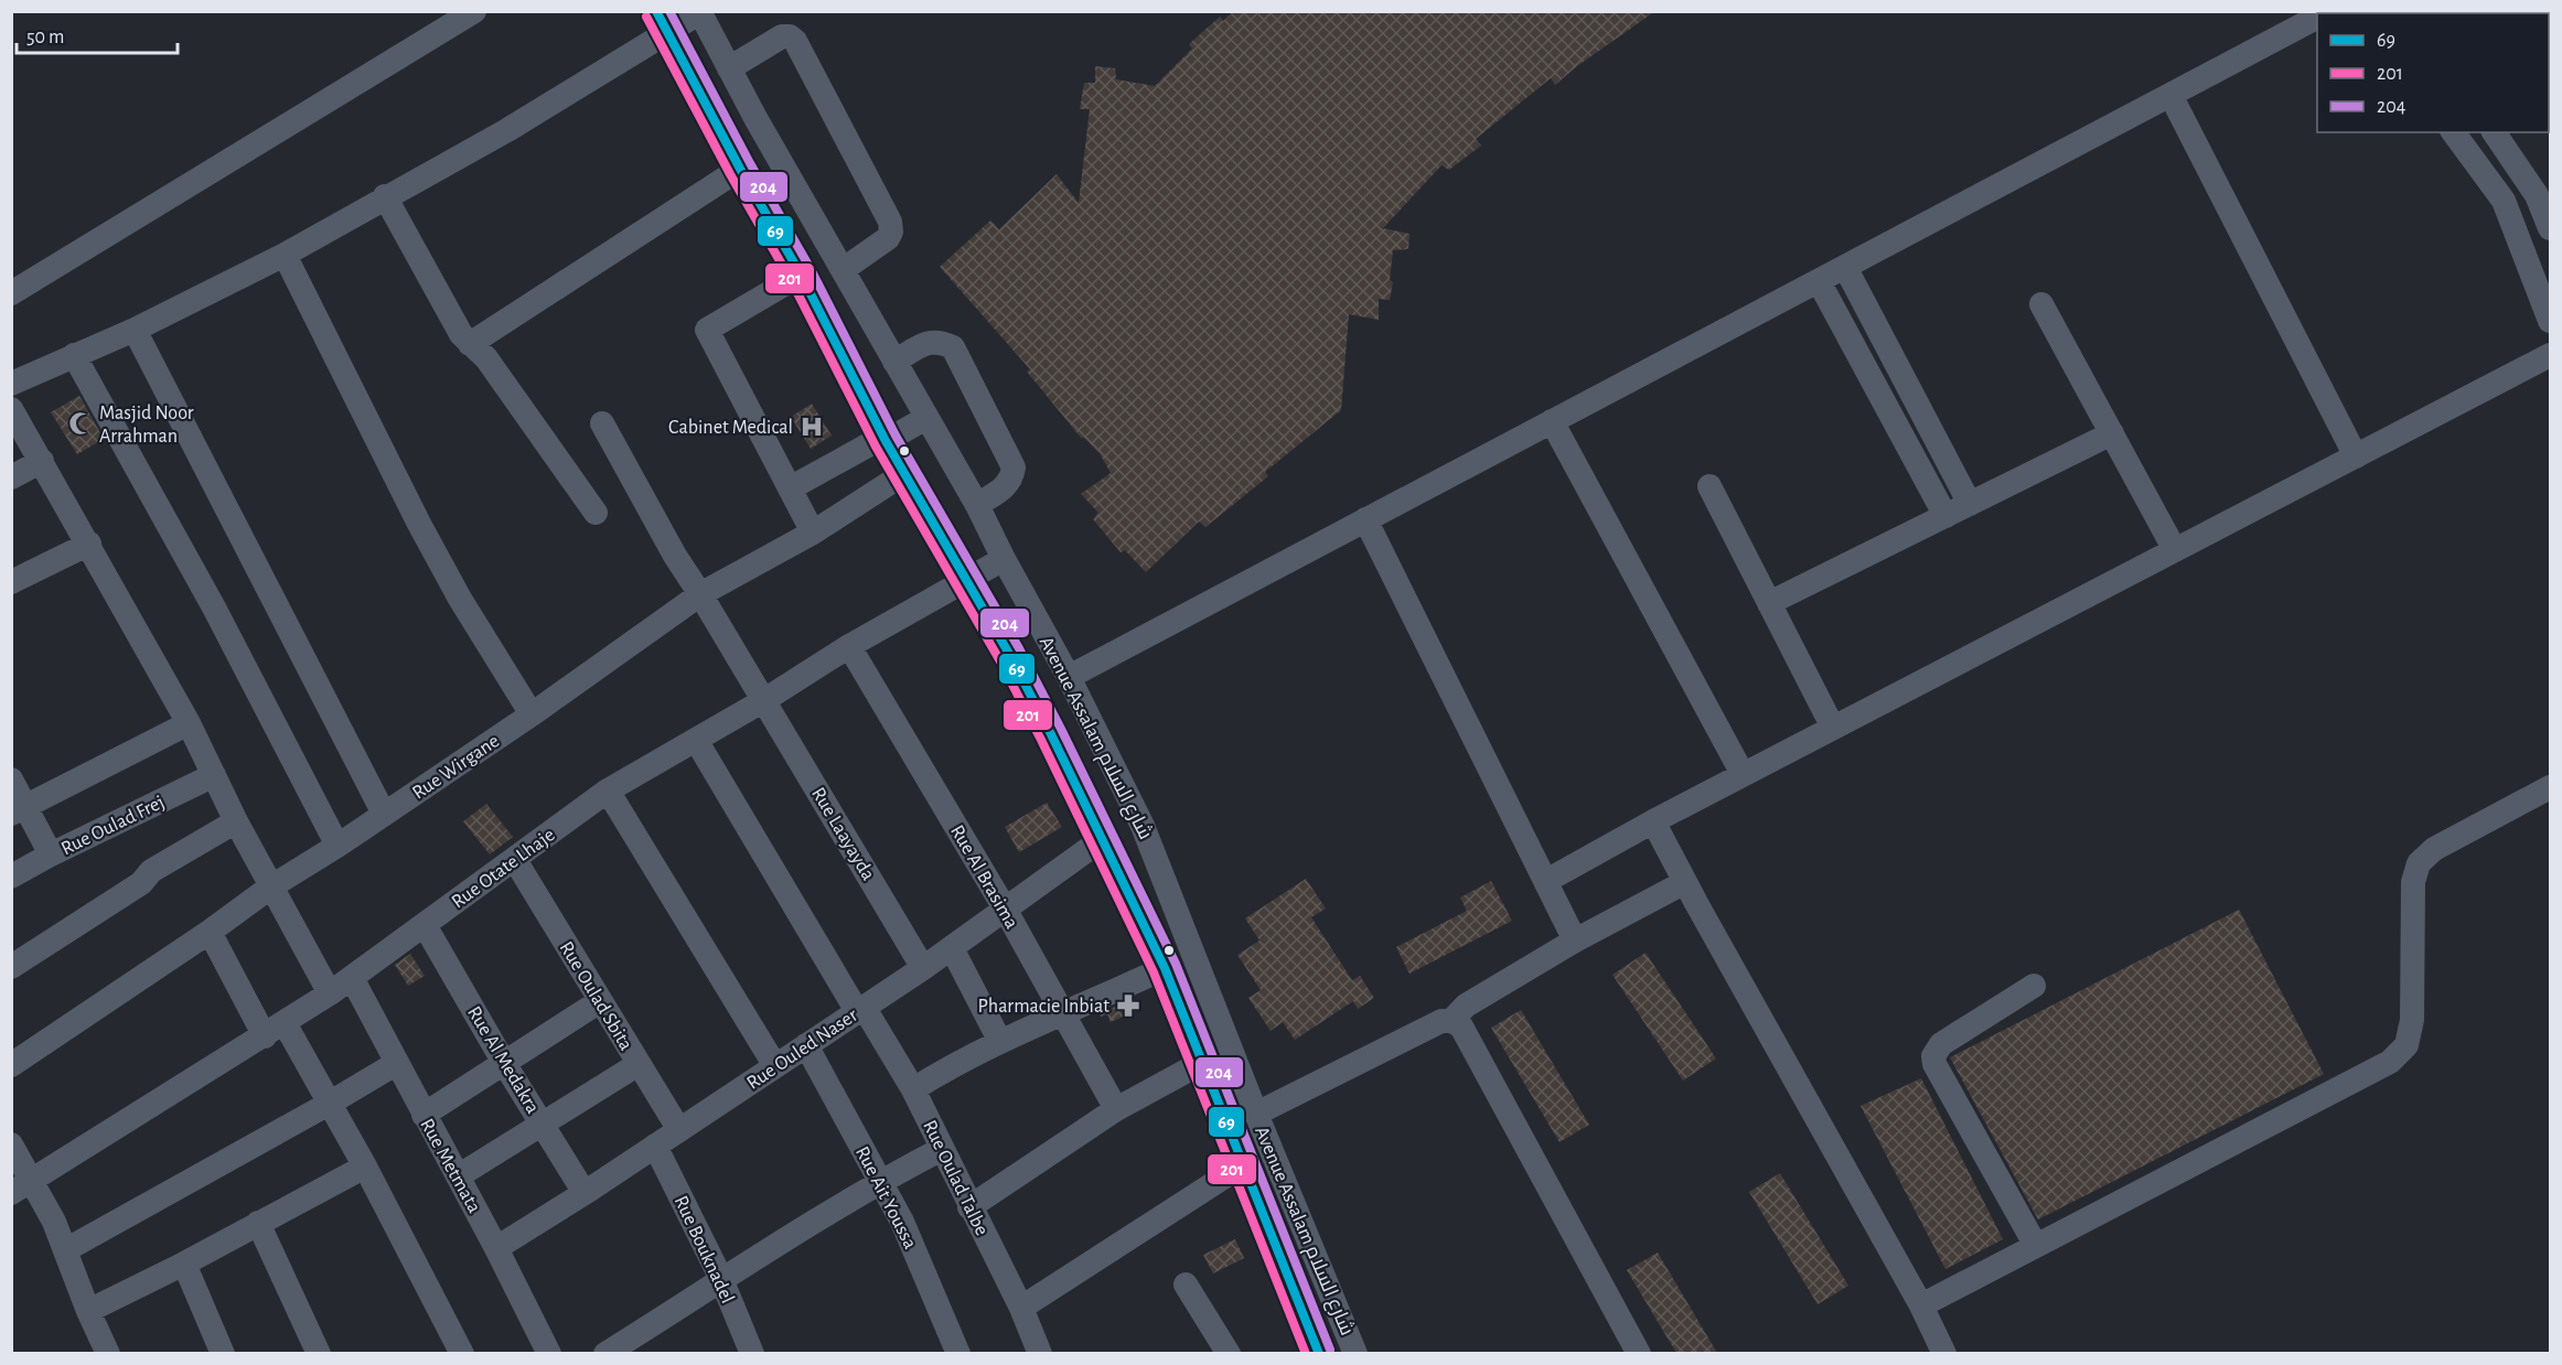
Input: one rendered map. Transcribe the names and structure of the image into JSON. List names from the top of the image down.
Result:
{
  "streets": {
    "street": [
      "Avenue Assalam شارع السلام",
      "Rue Wirgane",
      "Rue Oulad Frej",
      "Rue Laayayda",
      "Rue Otate Lhaje",
      "Rue Al Brasima",
      "Rue Oulad Sbita",
      "Rue Ouled Naser",
      "Rue Al Medakra",
      "Rue Metmata",
      "Rue Oulad Talbe",
      "Rue Ait Youssa",
      "Rue Bouknadel"
    ]
  },
  "crossings": [
    ["Avenue Assalam شارع السلام", "Rue Wirgane"],
    ["Avenue Assalam شارع السلام", "Rue Otate Lhaje"],
    ["Avenue Assalam شارع السلام", "Rue Ouled Naser"],
    ["Rue Wirgane", "Rue Laayayda"],
    ["Rue Laayayda", "Rue Otate Lhaje"],
    ["Rue Laayayda", "Rue Ouled Naser"],
    ["Rue Otate Lhaje", "Rue Al Brasima"],
    ["Rue Otate Lhaje", "Rue Oulad Sbita"],
    ["Rue Otate Lhaje", "Rue Al Medakra"],
    ["Rue Otate Lhaje", "Rue Metmata"],
    ["Rue Otate Lhaje", "Rue Oulad Talbe"],
    ["Rue Al Brasima", "Rue Ouled Naser"],
    ["Rue Oulad Sbita", "Rue Ouled Naser"],
    ["Rue Ouled Naser", "Rue Al Medakra"],
    ["Rue Ouled Naser", "Rue Metmata"],
    ["Rue Ouled Naser", "Rue Oulad Talbe"],
    ["Rue Ouled Naser", "Rue Ait Youssa"],
    ["Rue Ouled Naser", "Rue Bouknadel"]
  ],
  "places": {
    "mosque": ["Masjid Noor Arrahman"],
    "hospital": ["Cabinet Medical"],
    "pharmacy": ["Pharmacie Inbiat"]
  },
  "lines": ["transit line 69", "transit line 204", "transit line 201"],
  "legend": ["69", "201", "204"],
  "scale_bar": "50 m"
}
